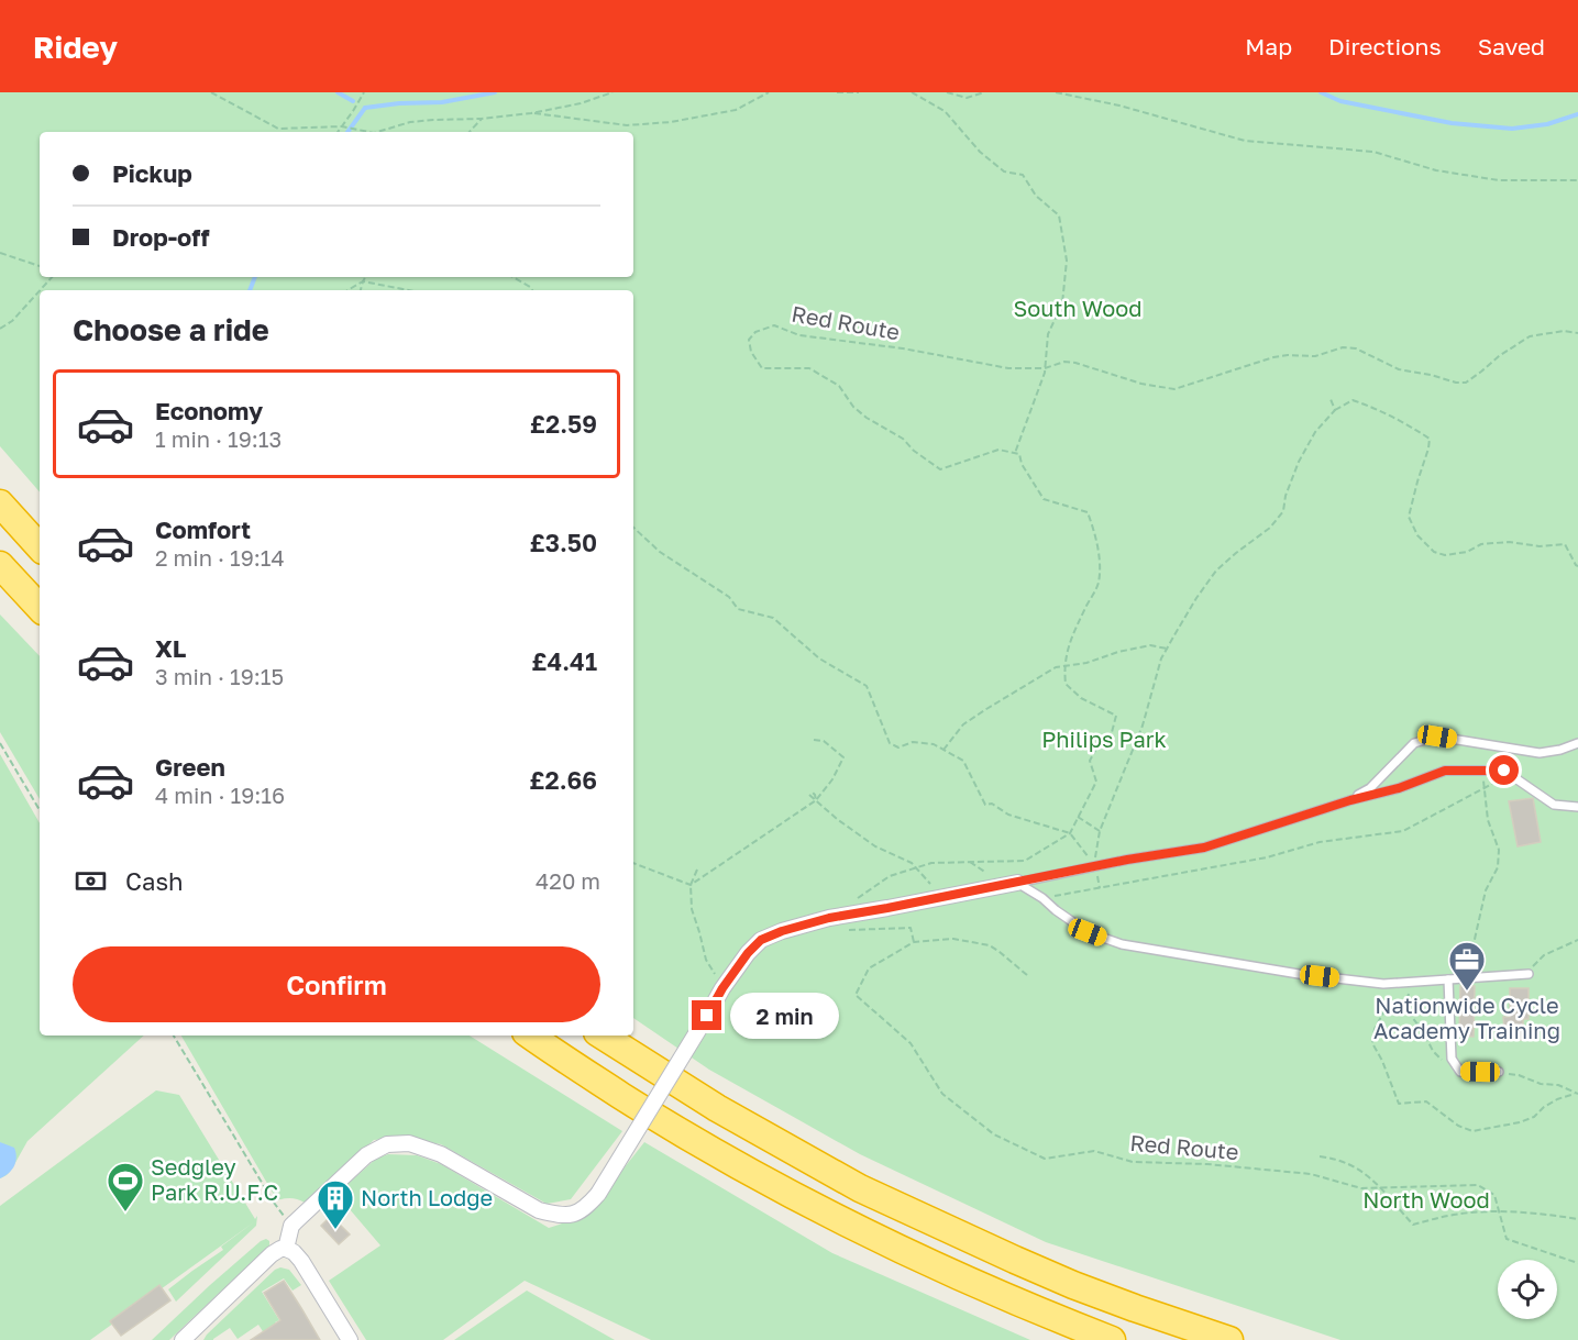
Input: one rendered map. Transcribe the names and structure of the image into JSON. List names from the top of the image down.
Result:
{
  "streets": {
    "path": ["Red Route"]
  },
  "parks": ["South Wood", "Philips Park", "North Wood"],
  "places": {
    "office": ["Nationwide Cycle Academy Training"],
    "sports": ["Sedgley Park R.U.F.C"],
    "building": ["North Lodge"]
  },
  "page": {
    "header": "Ridey",
    "nav": ["Map", "Directions", "Saved"],
    "banner": ["Pickup", "Drop-off"],
    "heading": "Choose a ride",
    "list": [
      {
        "name": "Economy",
        "note": "1 min · 19:13",
        "value": "£2.59"
      },
      {
        "name": "Comfort",
        "note": "2 min · 19:14",
        "value": "£3.50"
      },
      {
        "name": "XL",
        "note": "3 min · 19:15",
        "value": "£4.41"
      },
      {
        "name": "Green",
        "note": "4 min · 19:16",
        "value": "£2.66"
      }
    ],
    "pay": ["Cash", "420 m"],
    "buttons": "Confirm",
    "bubble": "2 min"
  }
}
